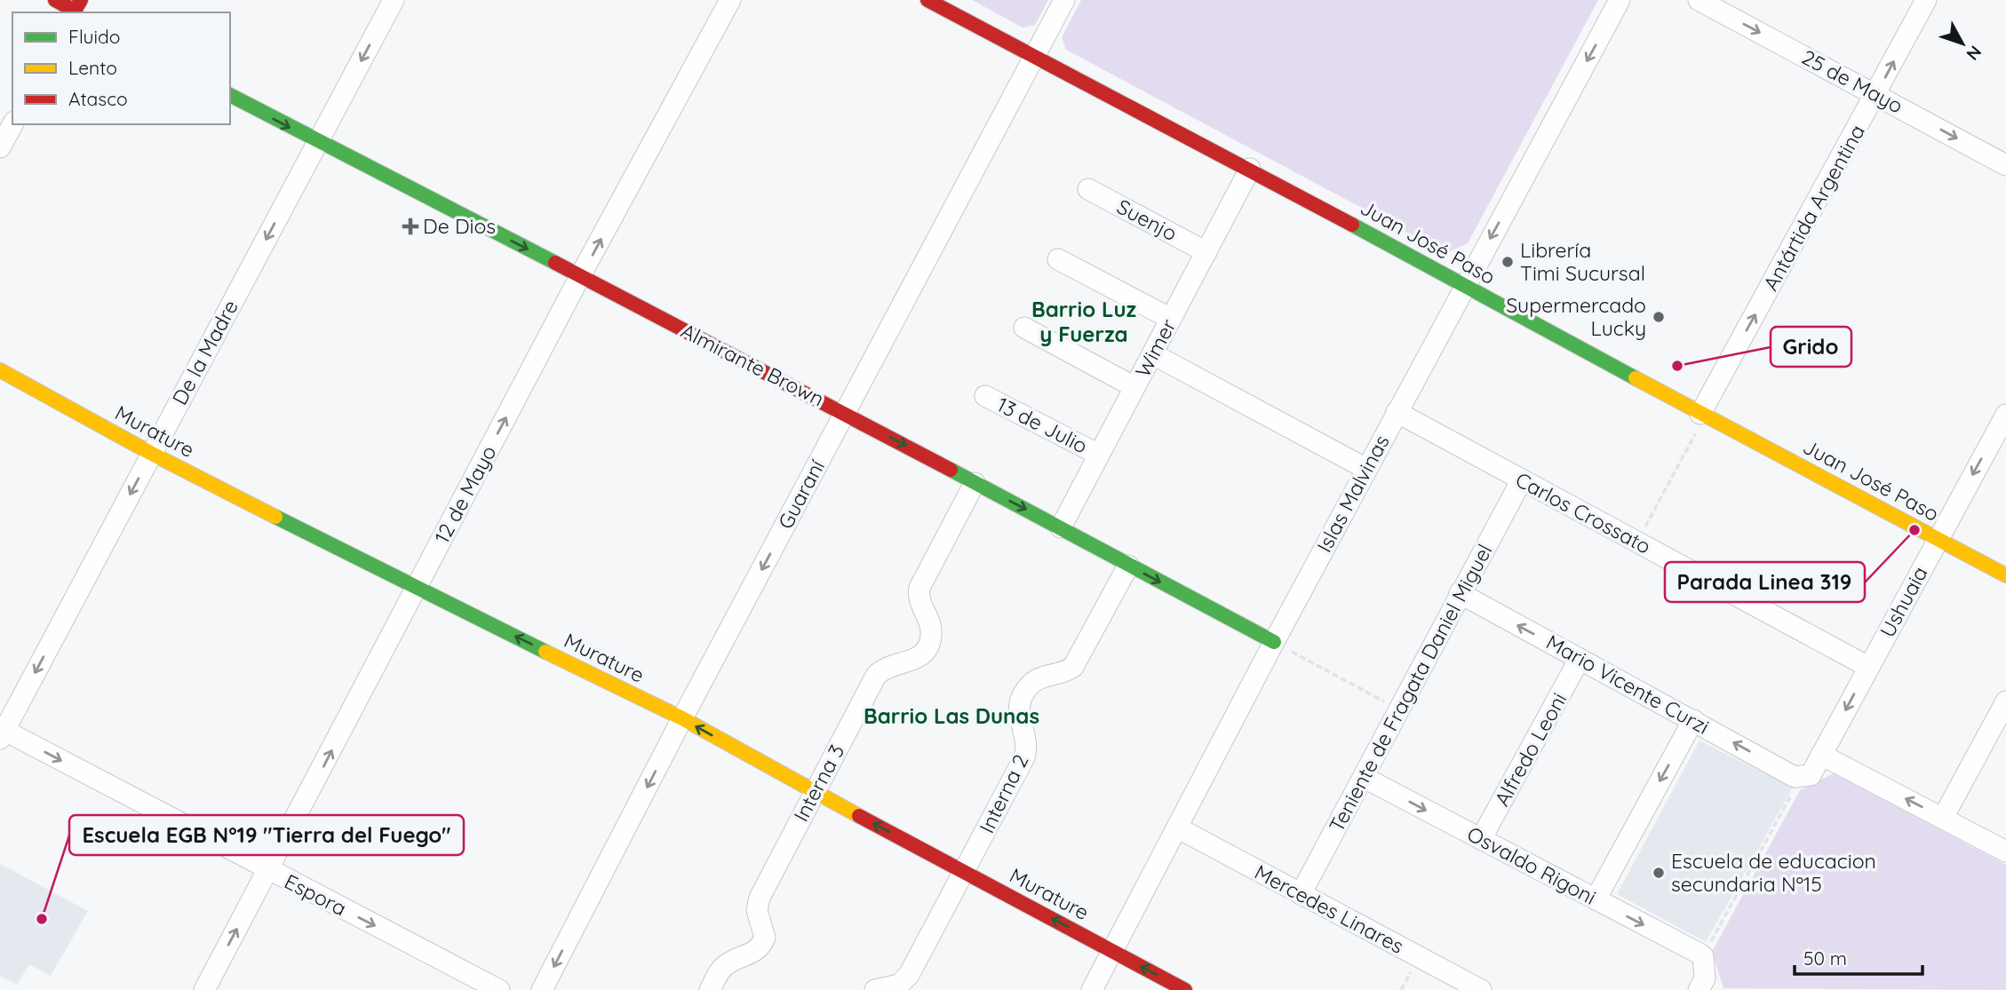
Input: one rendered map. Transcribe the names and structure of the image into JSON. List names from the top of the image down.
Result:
{
  "streets": {
    "street": [
      "25 de Mayo",
      "Antártida Argentina",
      "Suenjo",
      "Juan José Paso",
      "Wimer",
      "De la Madre",
      "Almirante Brown",
      "13 de Julio",
      "Murature",
      "Islas Malvinas",
      "12 de Mayo",
      "Guaraní",
      "Carlos Crossato",
      "Ushuaia",
      "Mario Vicente Curzi",
      "Teniente de Fragata Daniel Miguel",
      "Alfredo Leoni",
      "Interna 3",
      "Interna 2",
      "Osvaldo Rigoni",
      "Espora",
      "Mercedes Linares"
    ]
  },
  "crossings": [
    ["25 de Mayo", "Antártida Argentina"],
    ["Antártida Argentina", "Juan José Paso"],
    ["Suenjo", "Wimer"],
    ["Juan José Paso", "Wimer"],
    ["Juan José Paso", "Islas Malvinas"],
    ["Juan José Paso", "Guaraní"],
    ["Juan José Paso", "Ushuaia"],
    ["Wimer", "Almirante Brown"],
    ["Wimer", "13 de Julio"],
    ["De la Madre", "Almirante Brown"],
    ["De la Madre", "Murature"],
    ["De la Madre", "Espora"],
    ["Almirante Brown", "Islas Malvinas"],
    ["Almirante Brown", "12 de Mayo"],
    ["Almirante Brown", "Guaraní"],
    ["Almirante Brown", "Interna 3"],
    ["Almirante Brown", "Interna 2"],
    ["Murature", "Islas Malvinas"],
    ["Murature", "12 de Mayo"],
    ["Murature", "Guaraní"],
    ["Murature", "Interna 3"],
    ["Murature", "Interna 2"],
    ["Islas Malvinas", "Carlos Crossato"],
    ["Islas Malvinas", "Mercedes Linares"],
    ["12 de Mayo", "Espora"],
    ["Carlos Crossato", "Ushuaia"],
    ["Carlos Crossato", "Teniente de Fragata Daniel Miguel"],
    ["Ushuaia", "Mario Vicente Curzi"],
    ["Mario Vicente Curzi", "Teniente de Fragata Daniel Miguel"],
    ["Mario Vicente Curzi", "Alfredo Leoni"],
    ["Teniente de Fragata Daniel Miguel", "Osvaldo Rigoni"],
    ["Teniente de Fragata Daniel Miguel", "Mercedes Linares"],
    ["Alfredo Leoni", "Osvaldo Rigoni"]
  ],
  "one_way": [
    "25 de Mayo",
    "Antártida Argentina",
    "De la Madre",
    "Almirante Brown",
    "Murature",
    "12 de Mayo",
    "Guaraní",
    "Mario Vicente Curzi",
    "Osvaldo Rigoni",
    "Espora"
  ],
  "districts": ["Barrio Luz y Fuerza", "Barrio Las Dunas"],
  "places": {
    "health": ["De Dios"],
    "other": [
      "Librería Timi Sucursal",
      "Supermercado Lucky",
      "Grido",
      "Parada Linea 319",
      "Escuela de educacion secundaria Nº15",
      "Escuela EGB N°19 \"Tierra del Fuego\""
    ]
  },
  "legend": ["Fluido", "Lento", "Atasco"],
  "scale_bar": "50 m",
  "north": "bottom right"
}
